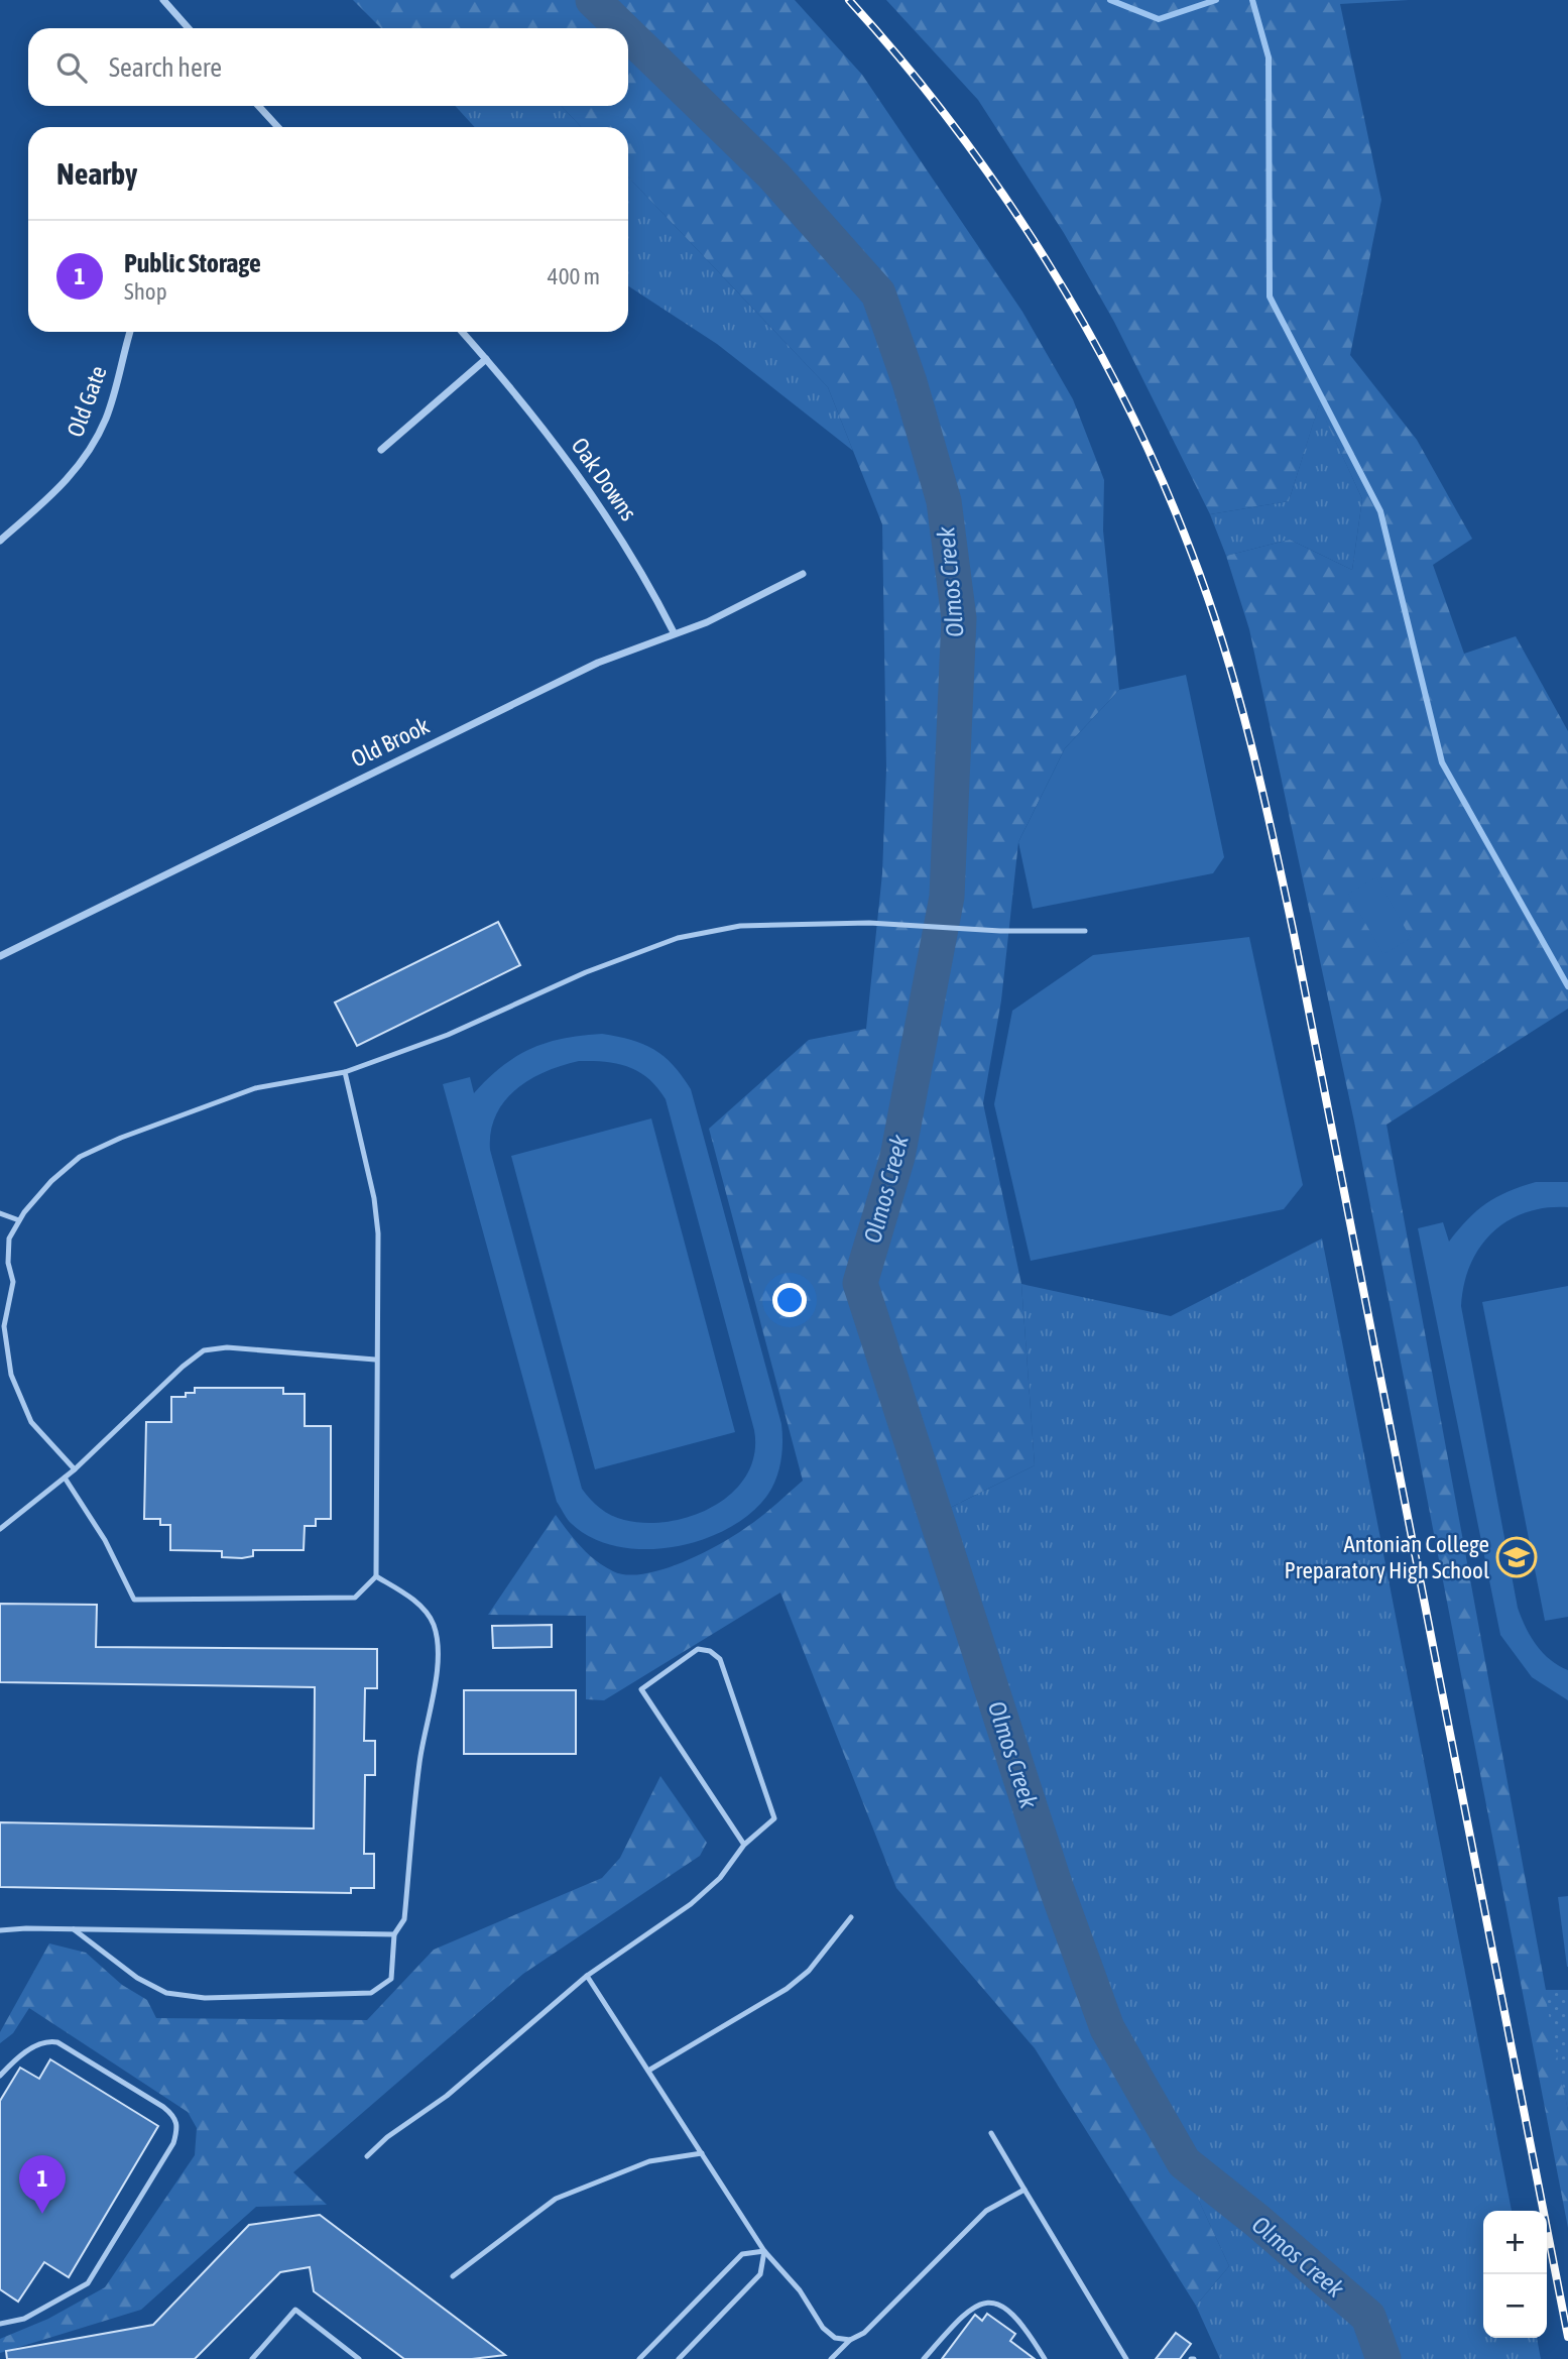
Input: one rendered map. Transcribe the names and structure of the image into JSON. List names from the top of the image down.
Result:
{
  "streets": {
    "street": ["Old Gate", "Oak Downs", "Old Brook"]
  },
  "crossings": [
    ["Oak Downs", "Old Brook"]
  ],
  "water": ["Olmos Creek"],
  "places": {
    "school or university": ["Antonian College Preparatory High School"]
  },
  "page": {
    "search": "Search here",
    "heading": "Nearby",
    "list": [
      {
        "mark": "1",
        "name": "Public Storage",
        "note": "Shop",
        "value": "400 m"
      }
    ],
    "pins": "1",
    "map_buttons": ["+", "−"]
  }
}
